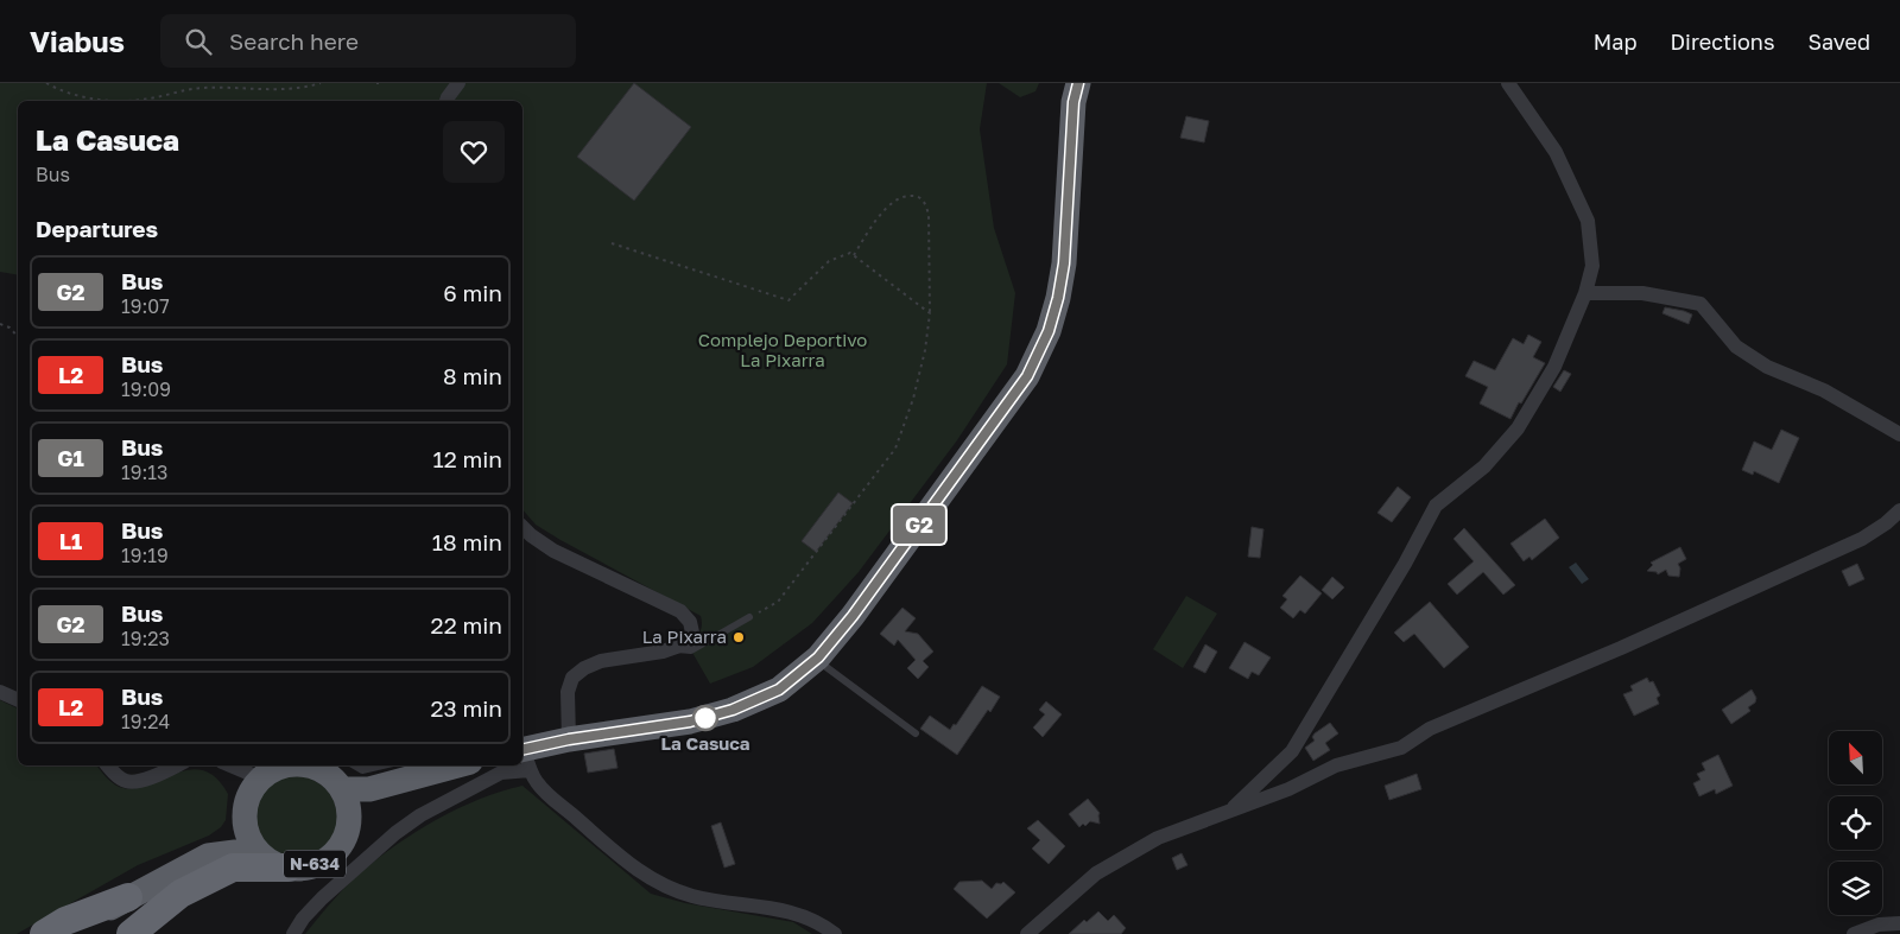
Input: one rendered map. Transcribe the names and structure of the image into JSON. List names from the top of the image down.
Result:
{
  "streets": {
    "highway": ["N-634"]
  },
  "parks": ["Complejo Deportivo La Pixarra"],
  "places": ["La Pixarra", "La Casuca"],
  "lines": ["bus line G2"],
  "north": "top left",
  "page": {
    "header": "Viabus",
    "search": "Search here",
    "nav": ["Map", "Directions", "Saved"],
    "on_map": "G2",
    "heading": [
      ["La Casuca", "Bus"],
      "Departures"
    ],
    "list": [
      {
        "mark": "G2",
        "name": "Bus",
        "note": "19:07",
        "value": "6 min"
      },
      {
        "mark": "L2",
        "name": "Bus",
        "note": "19:09",
        "value": "8 min"
      },
      {
        "mark": "G1",
        "name": "Bus",
        "note": "19:13",
        "value": "12 min"
      },
      {
        "mark": "L1",
        "name": "Bus",
        "note": "19:19",
        "value": "18 min"
      },
      {
        "mark": "G2",
        "name": "Bus",
        "note": "19:23",
        "value": "22 min"
      },
      {
        "mark": "L2",
        "name": "Bus",
        "note": "19:24",
        "value": "23 min"
      }
    ]
  }
}
